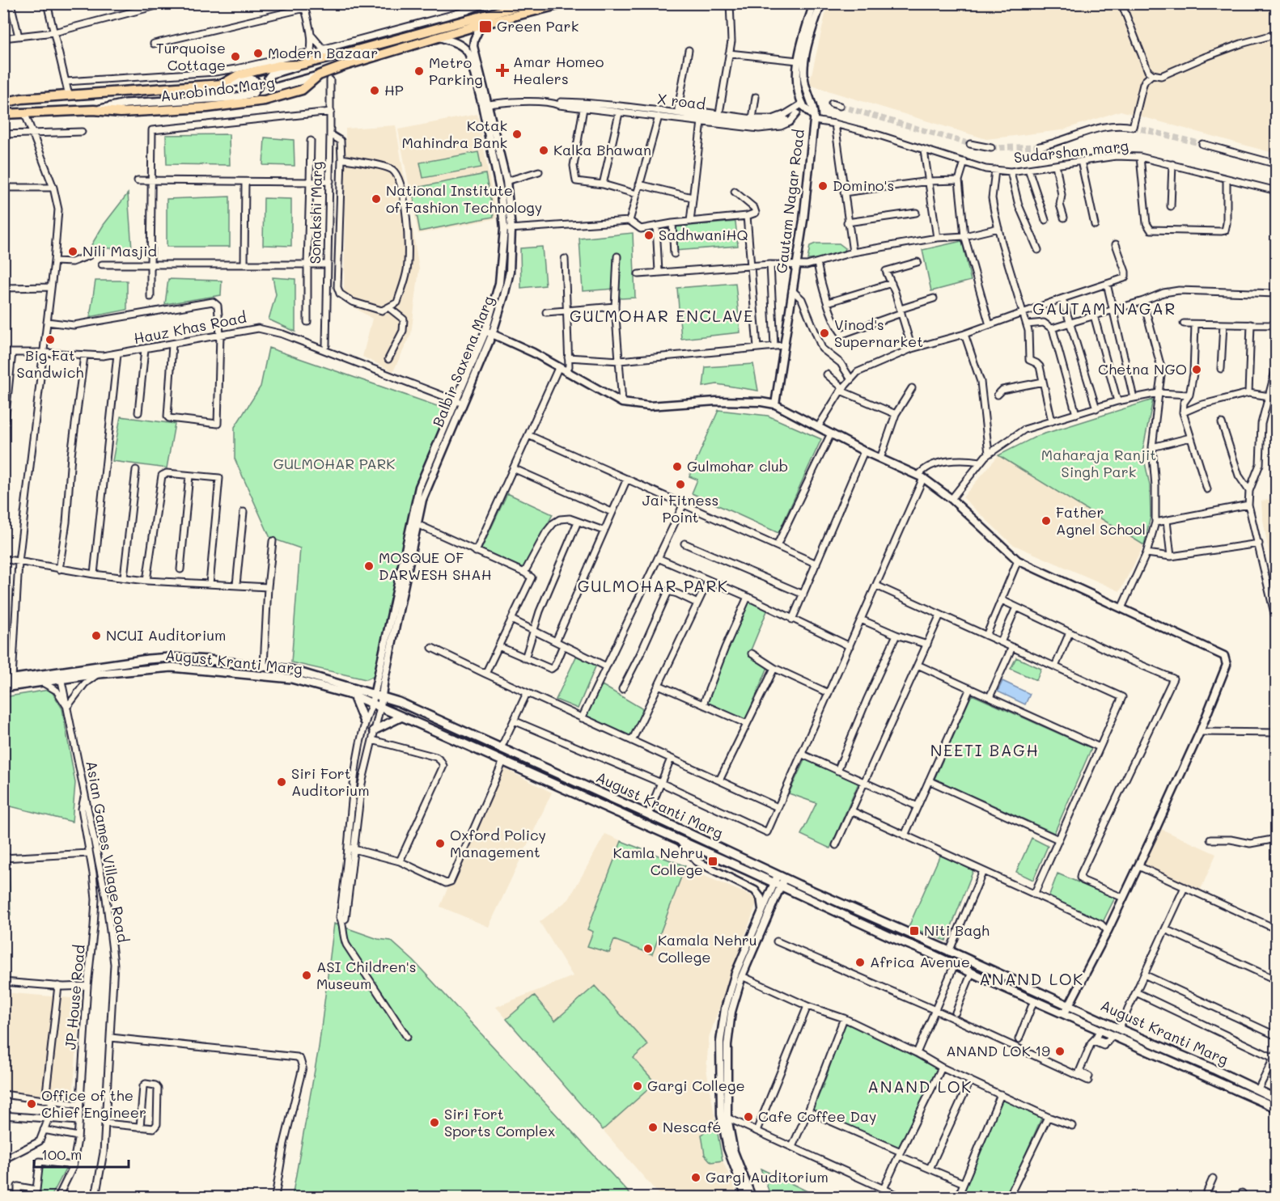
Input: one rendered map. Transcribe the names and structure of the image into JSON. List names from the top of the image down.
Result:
{
  "streets": {
    "highway": ["Aurobindo Marg"],
    "main road": ["August Kranti Marg"],
    "street": [
      "X road",
      "Sudarshan marg",
      "Gautam Nagar Road",
      "Sonakshi Marg",
      "Hauz Khas Road",
      "Balbir Saxena Marg",
      "Asian Games Village Road",
      "JP House Road"
    ]
  },
  "crossings": [
    ["Aurobindo Marg", "Balbir Saxena Marg"],
    ["Sudarshan marg", "Gautam Nagar Road"],
    ["Hauz Khas Road", "Balbir Saxena Marg"],
    ["Balbir Saxena Marg", "August Kranti Marg"],
    ["August Kranti Marg", "Asian Games Village Road"],
    ["Asian Games Village Road", "JP House Road"]
  ],
  "districts": [
    "GAUTAM NAGAR",
    "GULMOHAR ENCLAVE",
    "GULMOHAR PARK",
    "NEETI BAGH",
    "ANAND LOK",
    "ANAND LOK"
  ],
  "parks": ["Maharaja Ranjit Singh Park", "GULMOHAR PARK"],
  "places": {
    "transit": ["Green Park", "Kamla Nehru College", "Niti Bagh"],
    "other": [
      "Modern Bazaar",
      "Turquoise Cottage",
      "Metro Parking",
      "HP",
      "Kotak Mahindra Bank",
      "Kalka Bhawan",
      "Domino's",
      "National Institute of Fashion Technology",
      "SadhwaniHQ",
      "Nili Masjid",
      "Vinod's Supernarket",
      "Big Fat Sandwich",
      "Chetna NGO",
      "Gulmohar club",
      "Jai Fitness Point",
      "Father Agnel School",
      "MOSQUE OF DARWESH SHAH",
      "NCUI Auditorium",
      "Siri Fort Auditorium",
      "Oxford Policy Management",
      "Kamala Nehru College",
      "Africa Avenue",
      "ASI Children's Museum",
      "ANAND LOK 19",
      "Gargi College",
      "Office of the Chief Engineer",
      "Cafe Coffee Day",
      "Siri Fort Sports Complex",
      "Nescafé",
      "Gargi Auditorium"
    ],
    "health": ["Amar Homeo Healers"]
  },
  "scale_bar": "100 m"
}
